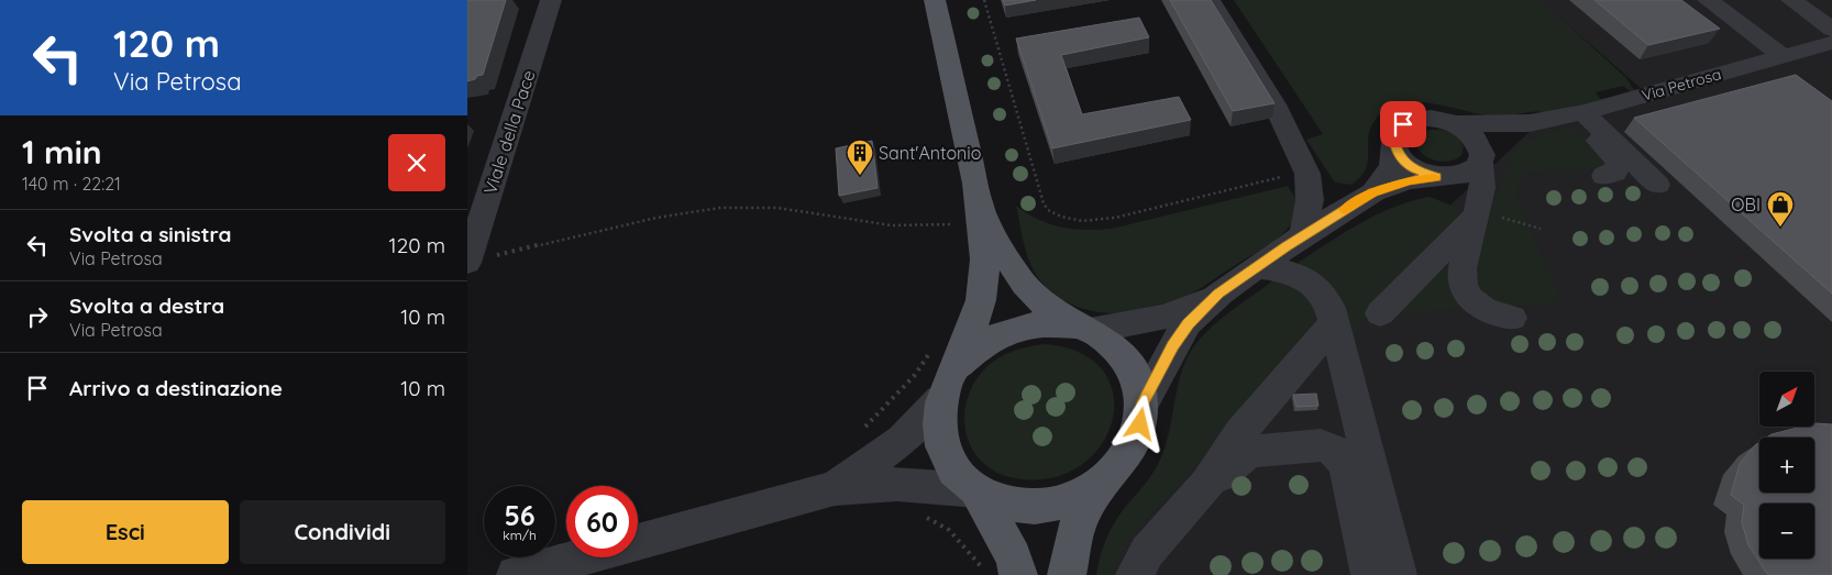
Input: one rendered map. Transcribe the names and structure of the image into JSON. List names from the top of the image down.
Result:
{
  "streets": {
    "street": ["Via Petrosa", "Viale della Pace"]
  },
  "places": {
    "building": ["Sant'Antonio"],
    "shop": ["OBI"]
  },
  "north": "top right",
  "page": {
    "turn": ["120 m", "Via Petrosa"],
    "heading": ["1 min", "140 m · 22:21"],
    "list": [
      {
        "name": "Svolta a sinistra",
        "note": "Via Petrosa",
        "value": "120 m"
      },
      {
        "name": "Svolta a destra",
        "note": "Via Petrosa",
        "value": "10 m"
      },
      {
        "name": "Arrivo a destinazione",
        "value": "10 m"
      }
    ],
    "map_buttons": ["+", "−"],
    "speed": "56 km/h",
    "limit": "60",
    "buttons": ["Esci", "Condividi"]
  }
}
